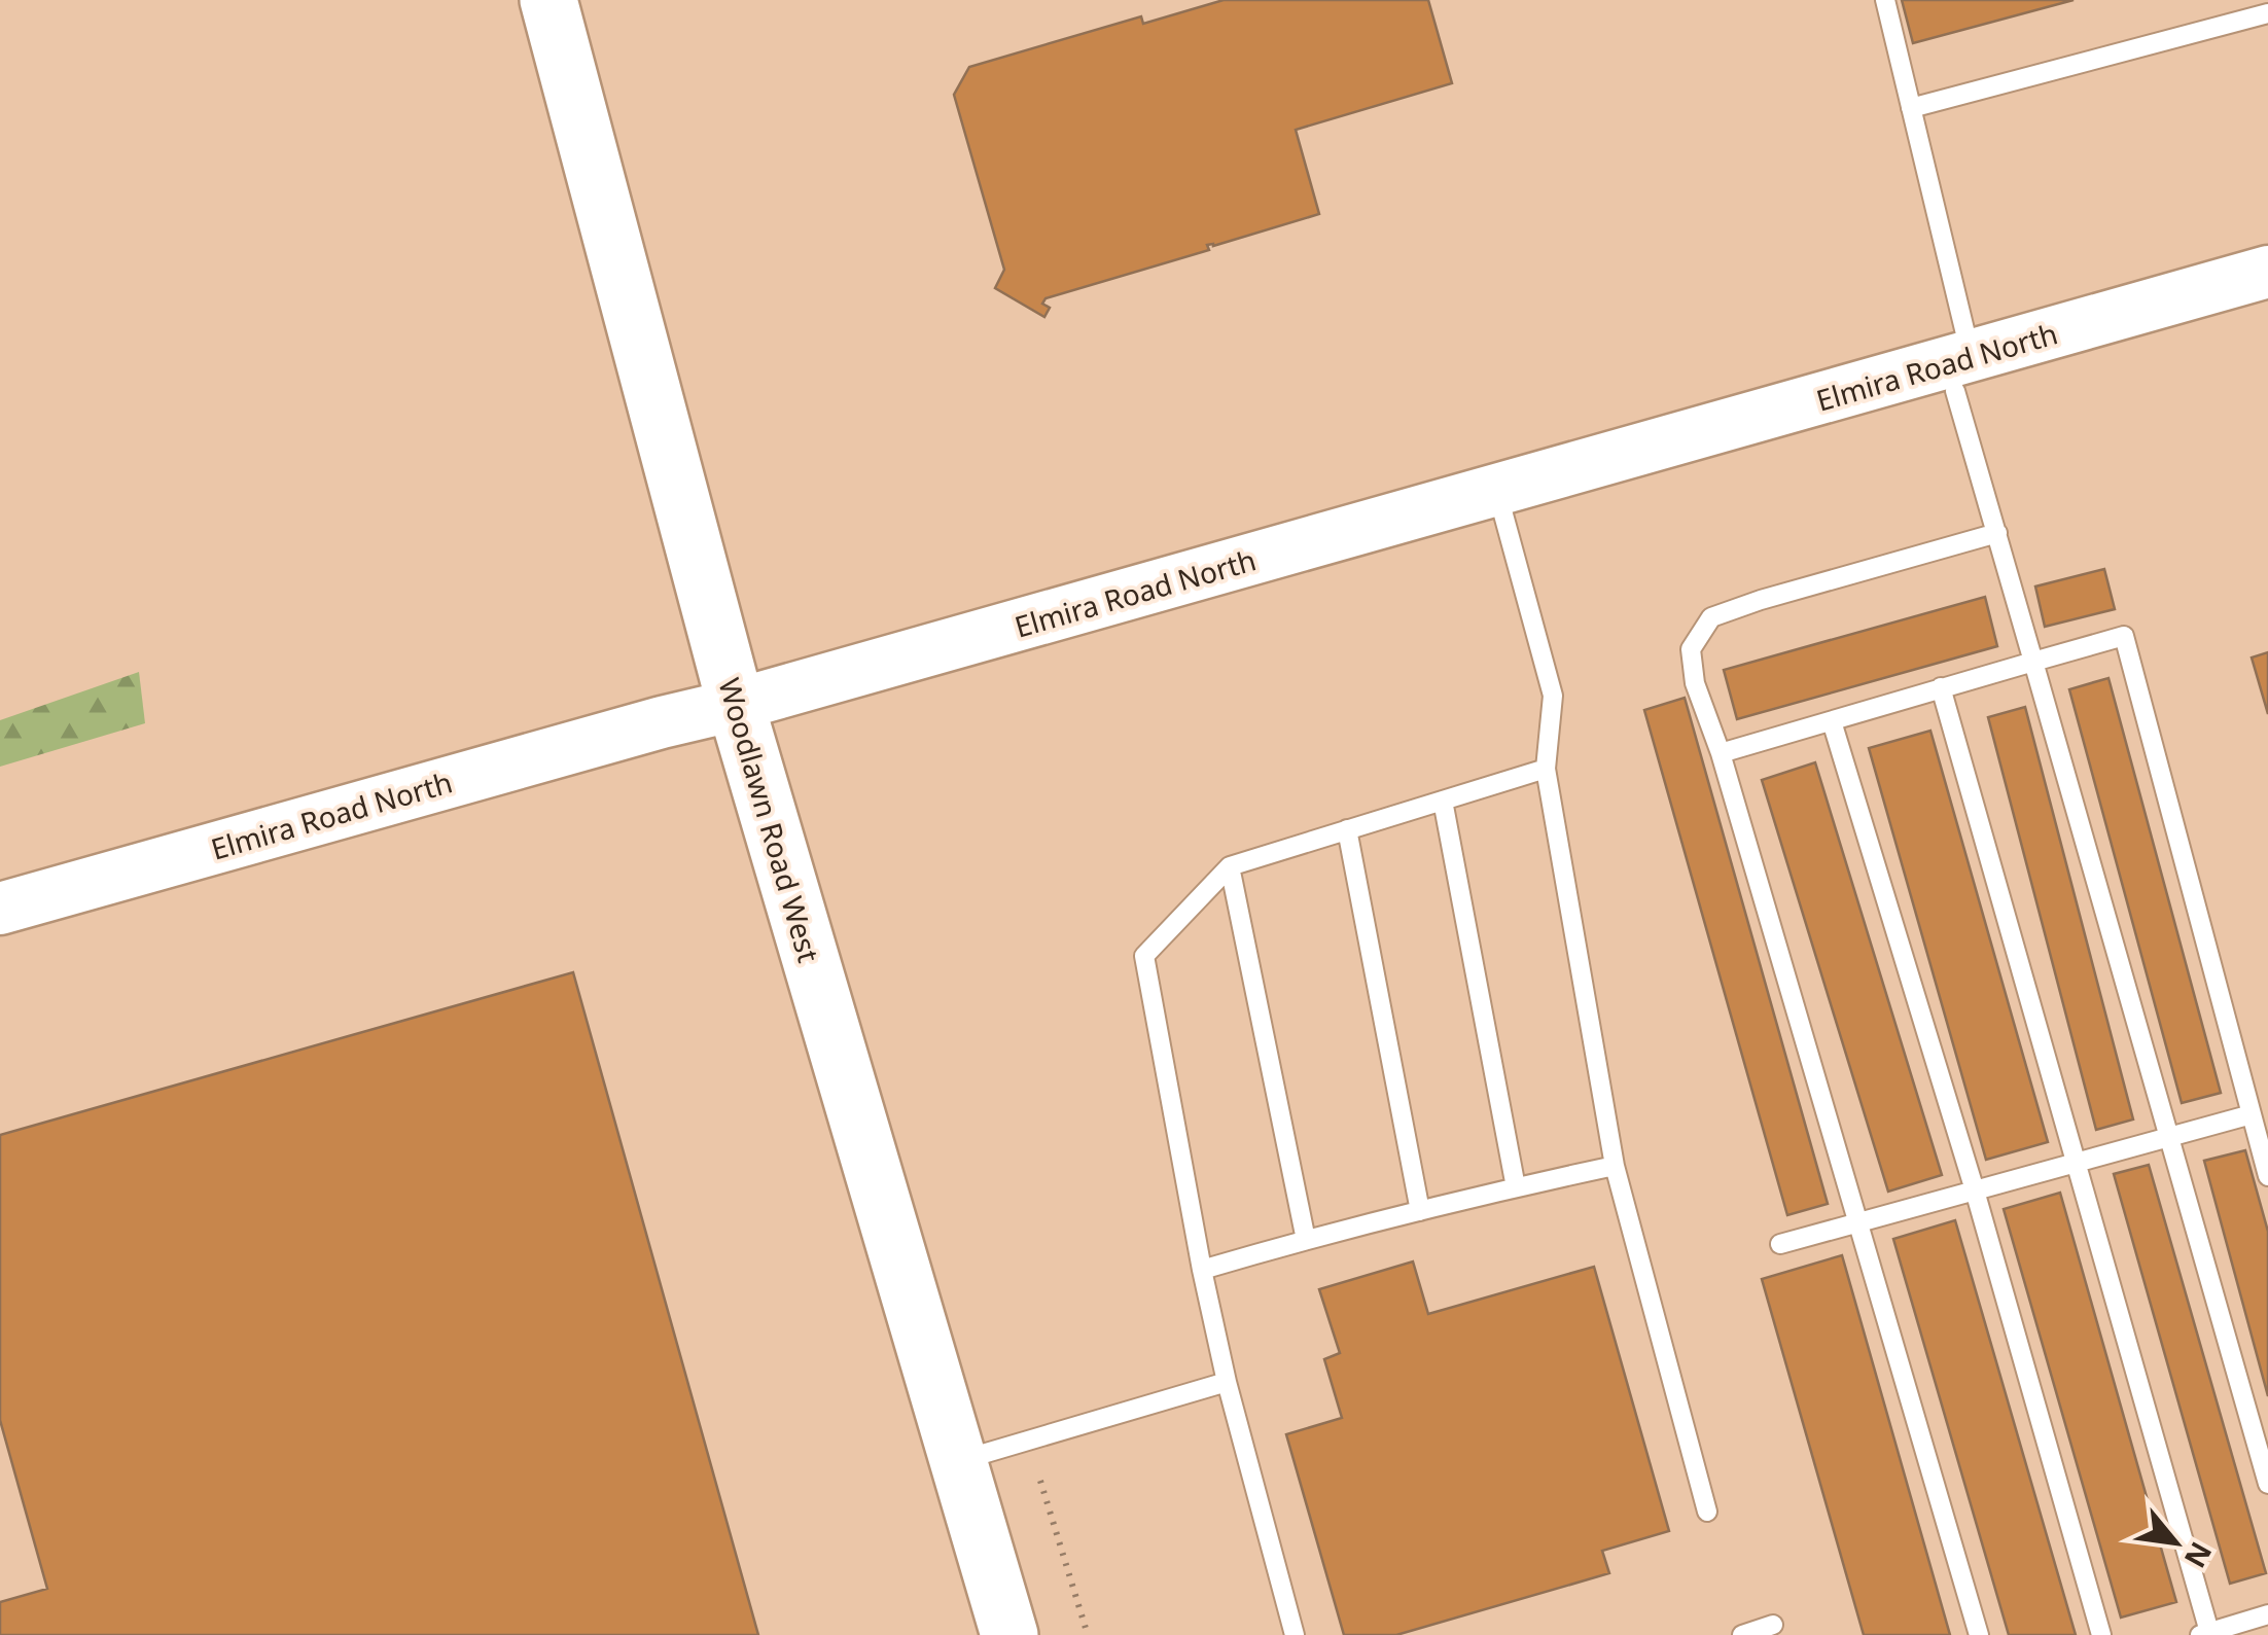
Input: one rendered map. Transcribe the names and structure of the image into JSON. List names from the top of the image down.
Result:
{
  "streets": {
    "main road": ["Elmira Road North", "Woodlawn Road West"]
  },
  "crossings": [
    ["Elmira Road North", "Woodlawn Road West"]
  ],
  "north": "bottom right"
}
